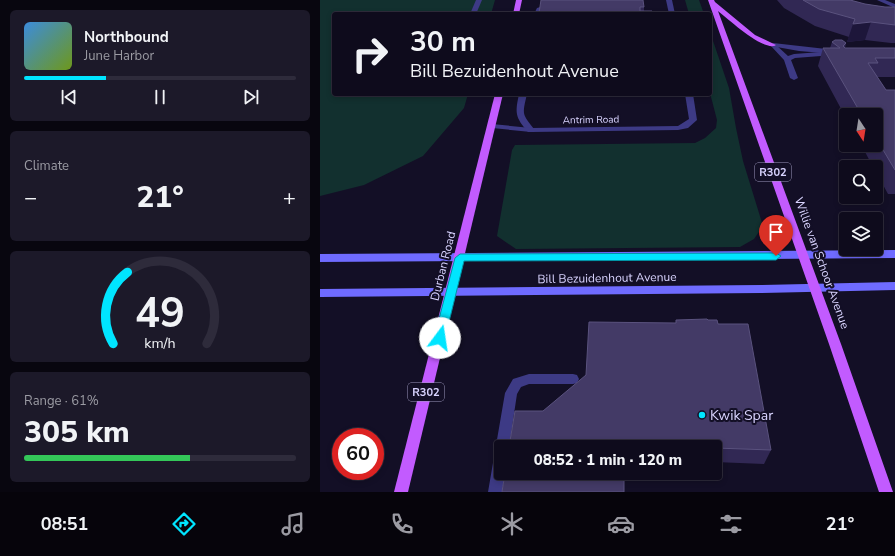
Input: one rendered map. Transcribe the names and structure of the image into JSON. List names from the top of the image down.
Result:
{
  "streets": {
    "main road": [
      "R302",
      "Willie van Schoor Avenue",
      "Durban Road",
      "Bill Bezuidenhout Avenue"
    ],
    "street": ["Antrim Road"]
  },
  "crossings": [
    ["Antrim Road", "Durban Road"],
    ["Willie van Schoor Avenue", "Bill Bezuidenhout Avenue"],
    ["Durban Road", "Bill Bezuidenhout Avenue"]
  ],
  "places": ["Kwik Spar"],
  "north": "bottom",
  "page": {
    "turn": ["30 m", "Bill Bezuidenhout Avenue"],
    "song": ["Northbound", "June Harbor"],
    "tile": [
      "Climate",
      ["Range · 61%", "305 km"]
    ],
    "heat": ["−", "21°", "+"],
    "limit": "60",
    "trip": "08:52 · 1 min · 120 m",
    "tabs": ["08:51", "21°"],
    "gauge": ["49", "km/h"]
  }
}
